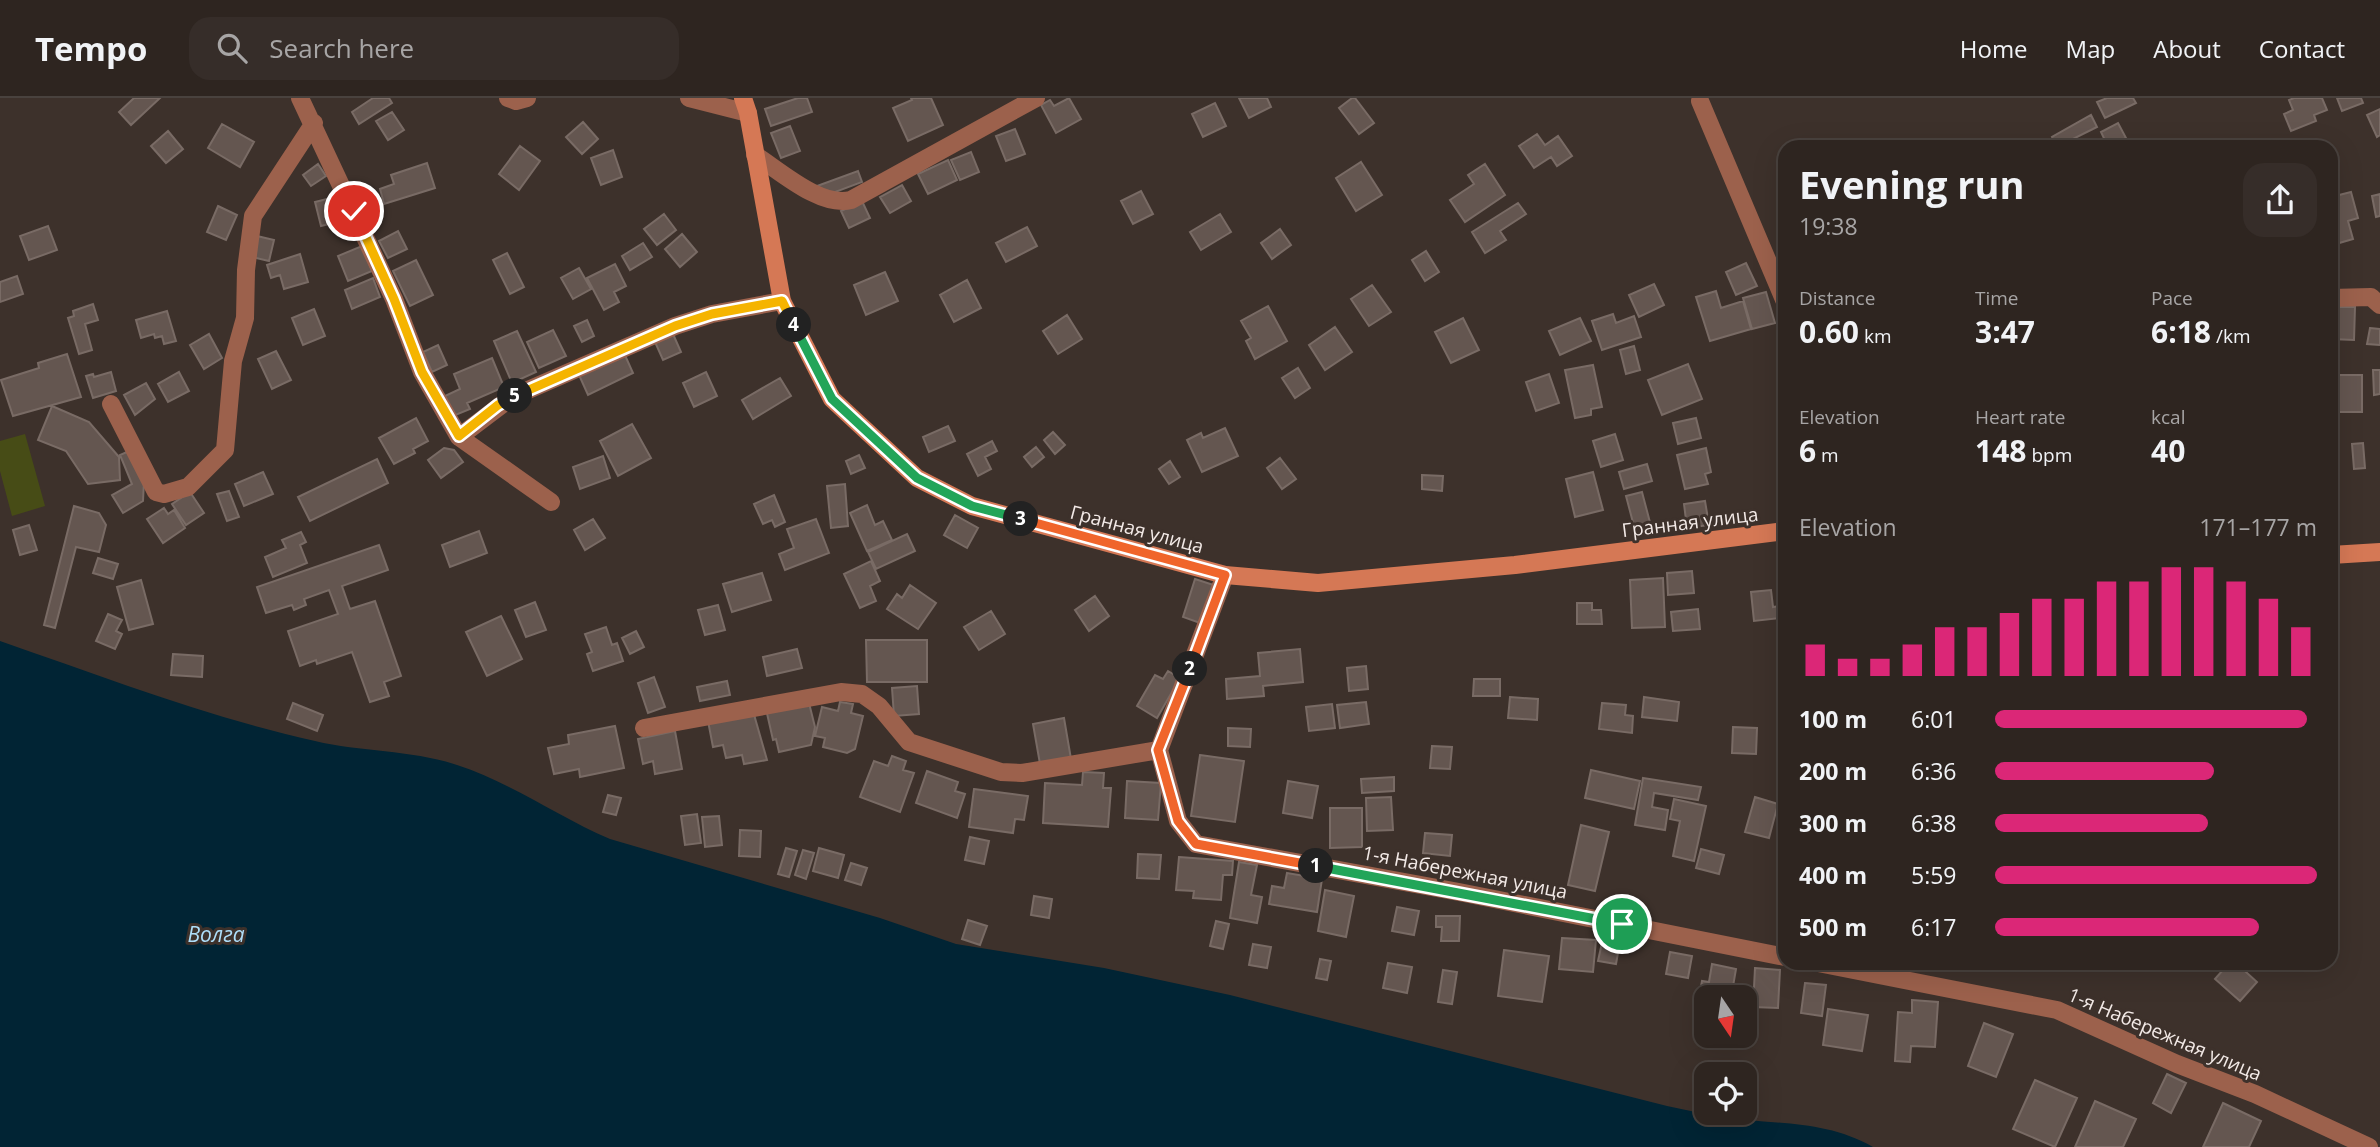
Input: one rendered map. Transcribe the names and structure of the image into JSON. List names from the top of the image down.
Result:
{
  "streets": {
    "street": ["Гранная улица", "1-я Набережная улица"]
  },
  "water": ["Волга"],
  "north": "bottom",
  "page": {
    "header": "Tempo",
    "search": "Search here",
    "nav": [
      "Home",
      "Map",
      "About",
      "Contact"
    ],
    "heading": ["Evening run", "19:38"],
    "stats": [
      ["Distance", "0.60 km"],
      ["Time", "3:47"],
      ["Pace", "6:18 /km"],
      ["Elevation", "6 m"],
      ["Heart rate", "148 bpm"],
      ["kcal", "40"]
    ],
    "pins": [
      "4",
      "5",
      "3",
      "2",
      "1"
    ],
    "chart": ["Elevation", "171–177 m"],
    "list": [
      {
        "name": "100 m",
        "note": "6:01"
      },
      {
        "name": "200 m",
        "note": "6:36"
      },
      {
        "name": "300 m",
        "note": "6:38"
      },
      {
        "name": "400 m",
        "note": "5:59"
      },
      {
        "name": "500 m",
        "note": "6:17"
      }
    ]
  }
}
